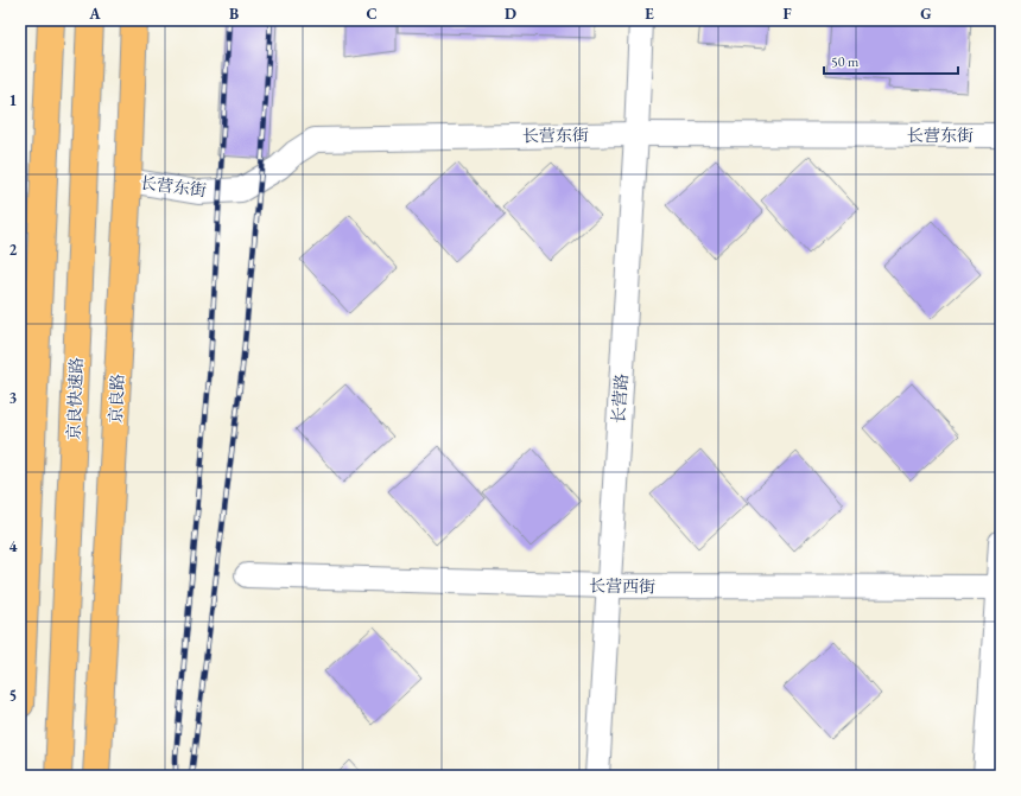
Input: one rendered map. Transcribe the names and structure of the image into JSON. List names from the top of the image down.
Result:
{
  "streets": {
    "main road": ["京良快速路", "京良路"],
    "street": ["长营东街", "长营路", "长营西街"]
  },
  "crossings": [
    ["长营东街", "京良路"],
    ["长营东街", "长营路"],
    ["长营路", "长营西街"]
  ],
  "scale_bar": "50 m",
  "grid": {
    "columns": [
      "A",
      "B",
      "C",
      "D",
      "E",
      "F",
      "G"
    ],
    "rows": [
      "1",
      "2",
      "3",
      "4",
      "5"
    ]
  }
}
